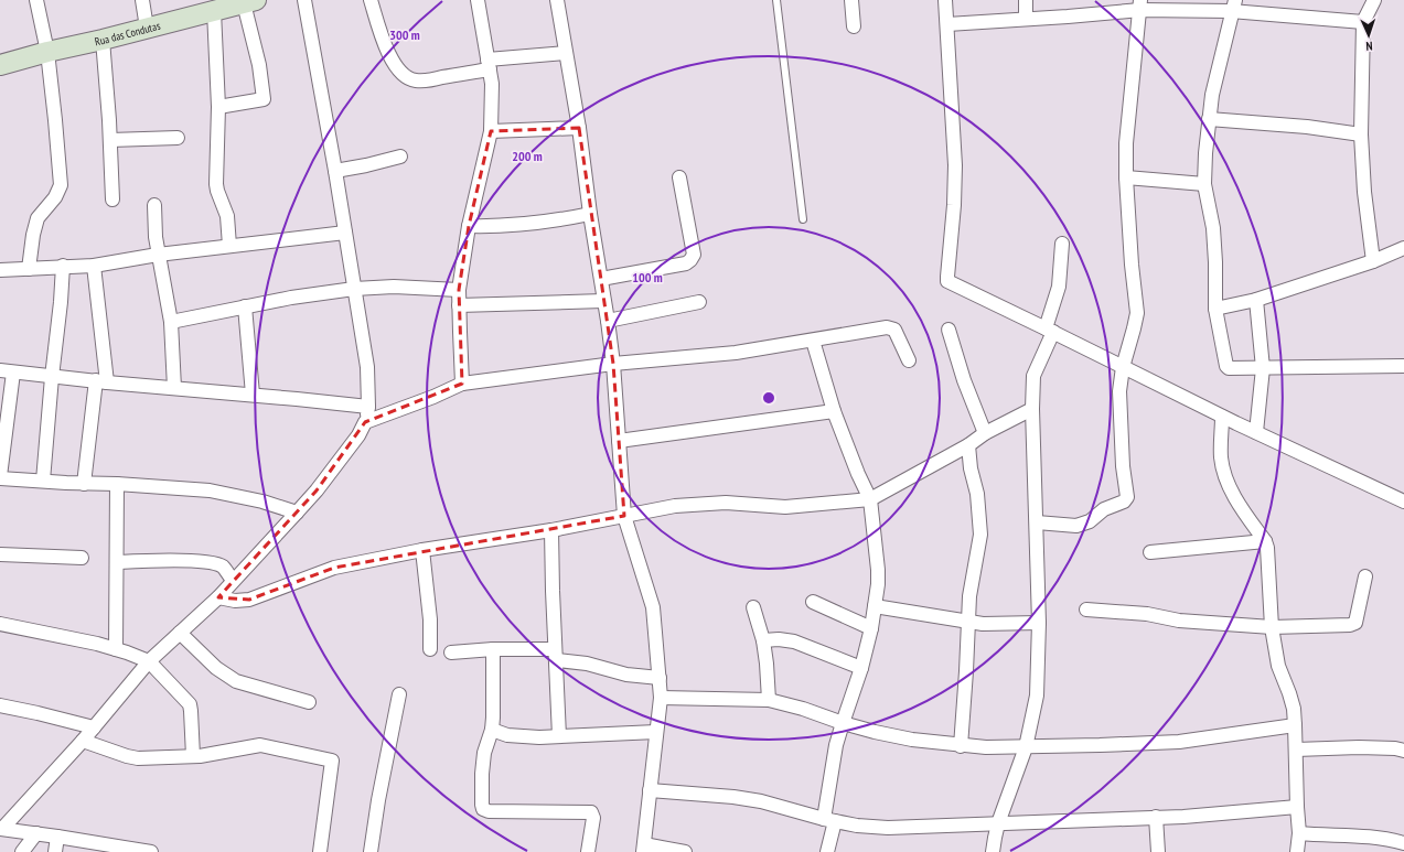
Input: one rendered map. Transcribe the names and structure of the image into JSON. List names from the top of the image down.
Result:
{
  "streets": {
    "street": ["Rua das Condutas"]
  },
  "north": "bottom",
  "rings": ["300 m", "200 m", "100 m"]
}
